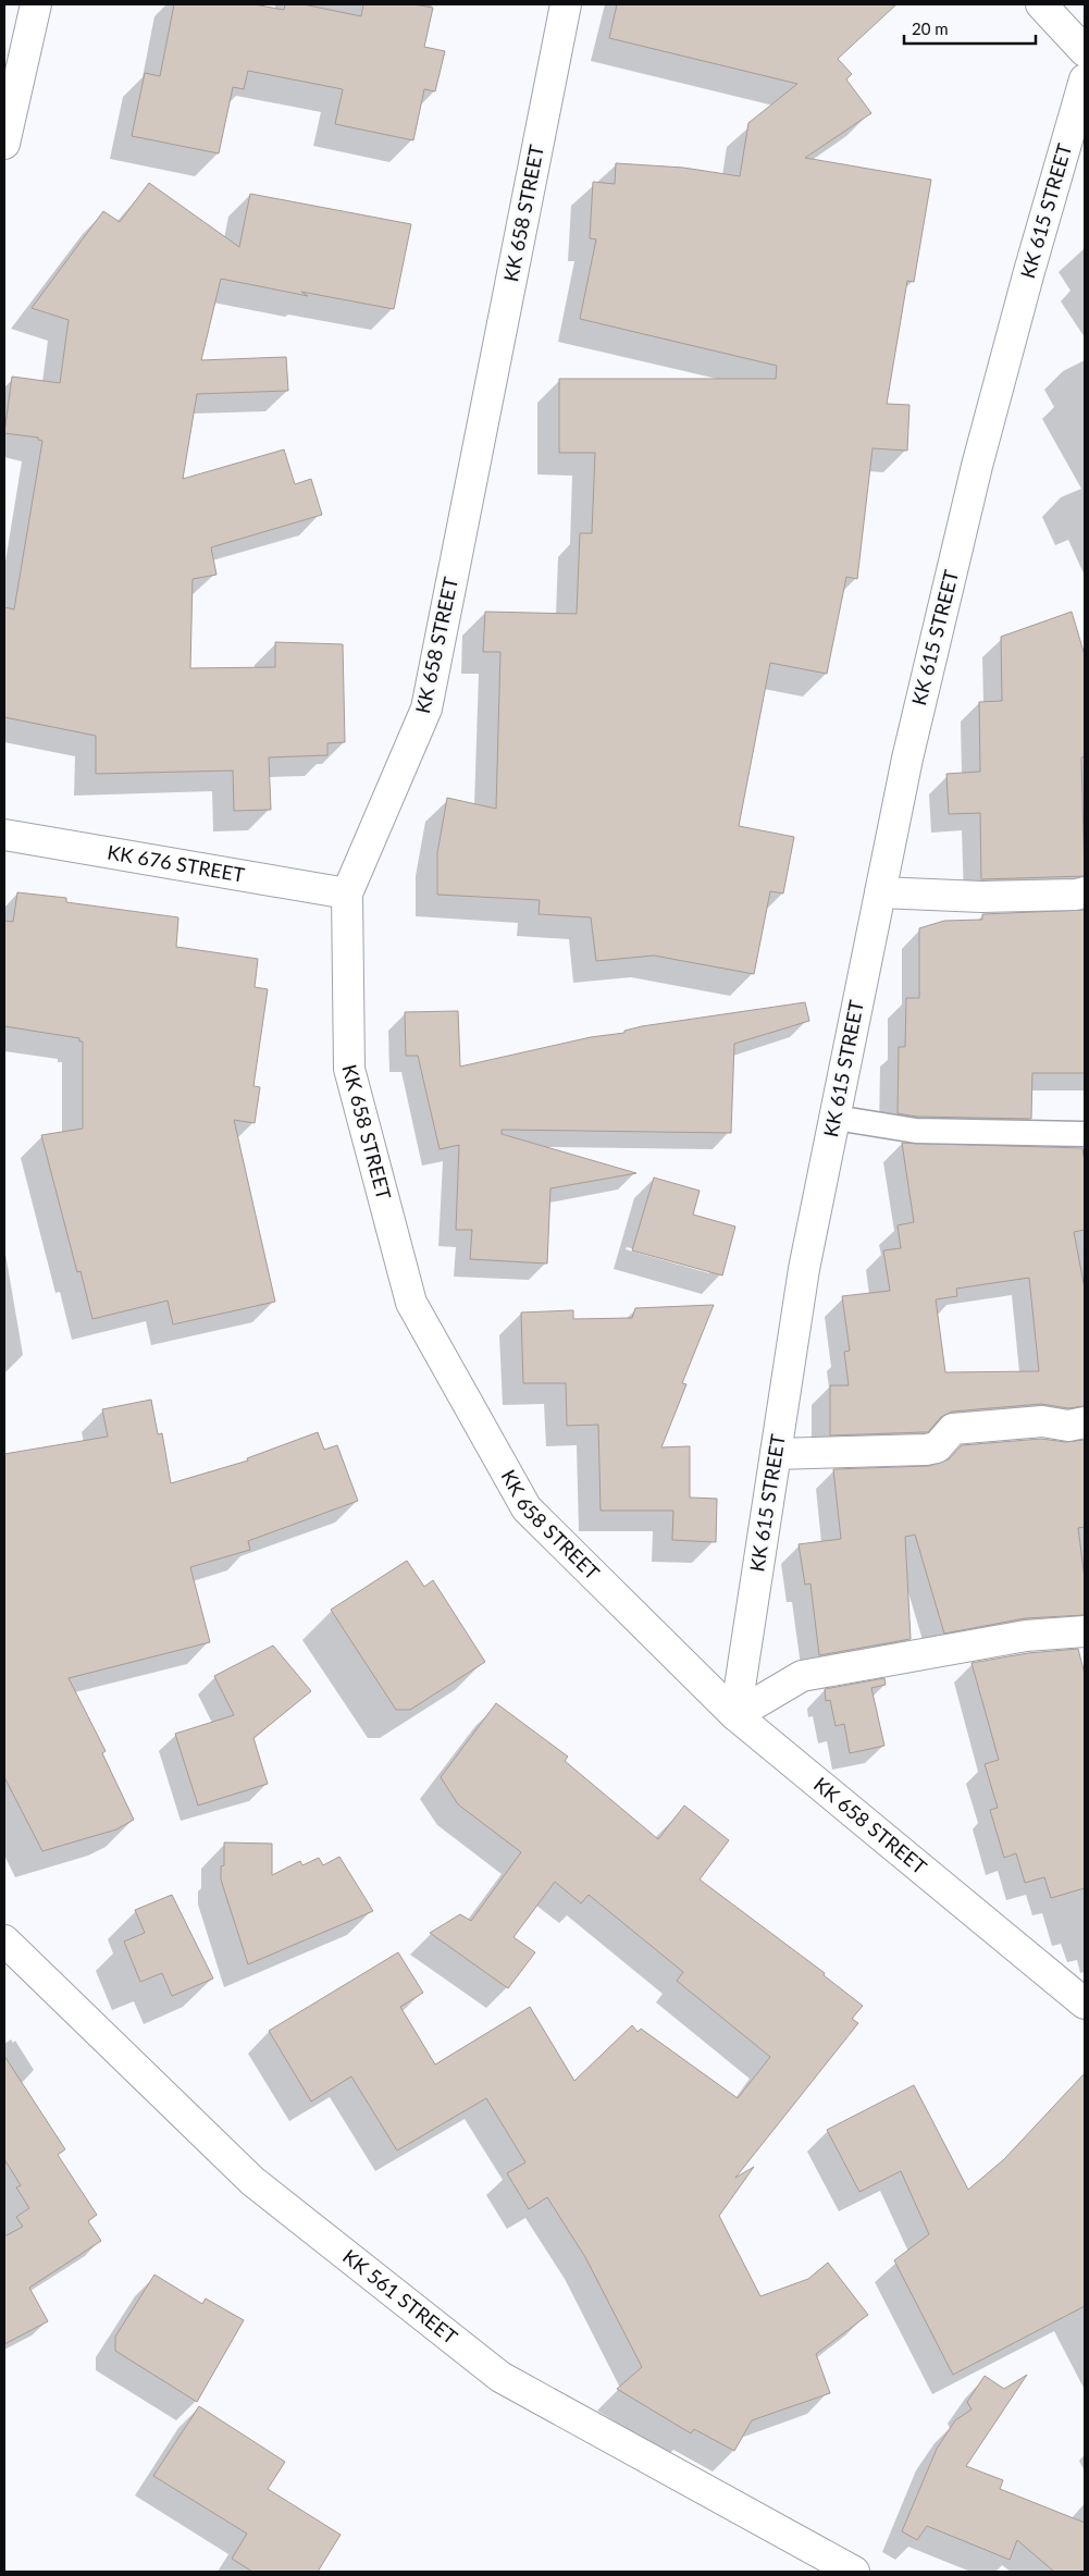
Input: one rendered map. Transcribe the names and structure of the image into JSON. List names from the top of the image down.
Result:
{
  "streets": {
    "street": [
      "KK 615 STREET",
      "KK 658 STREET",
      "KK 676 STREET",
      "KK 561 STREET"
    ]
  },
  "crossings": [
    ["KK 615 STREET", "KK 658 STREET"],
    ["KK 658 STREET", "KK 676 STREET"]
  ],
  "scale_bar": "20 m"
}
